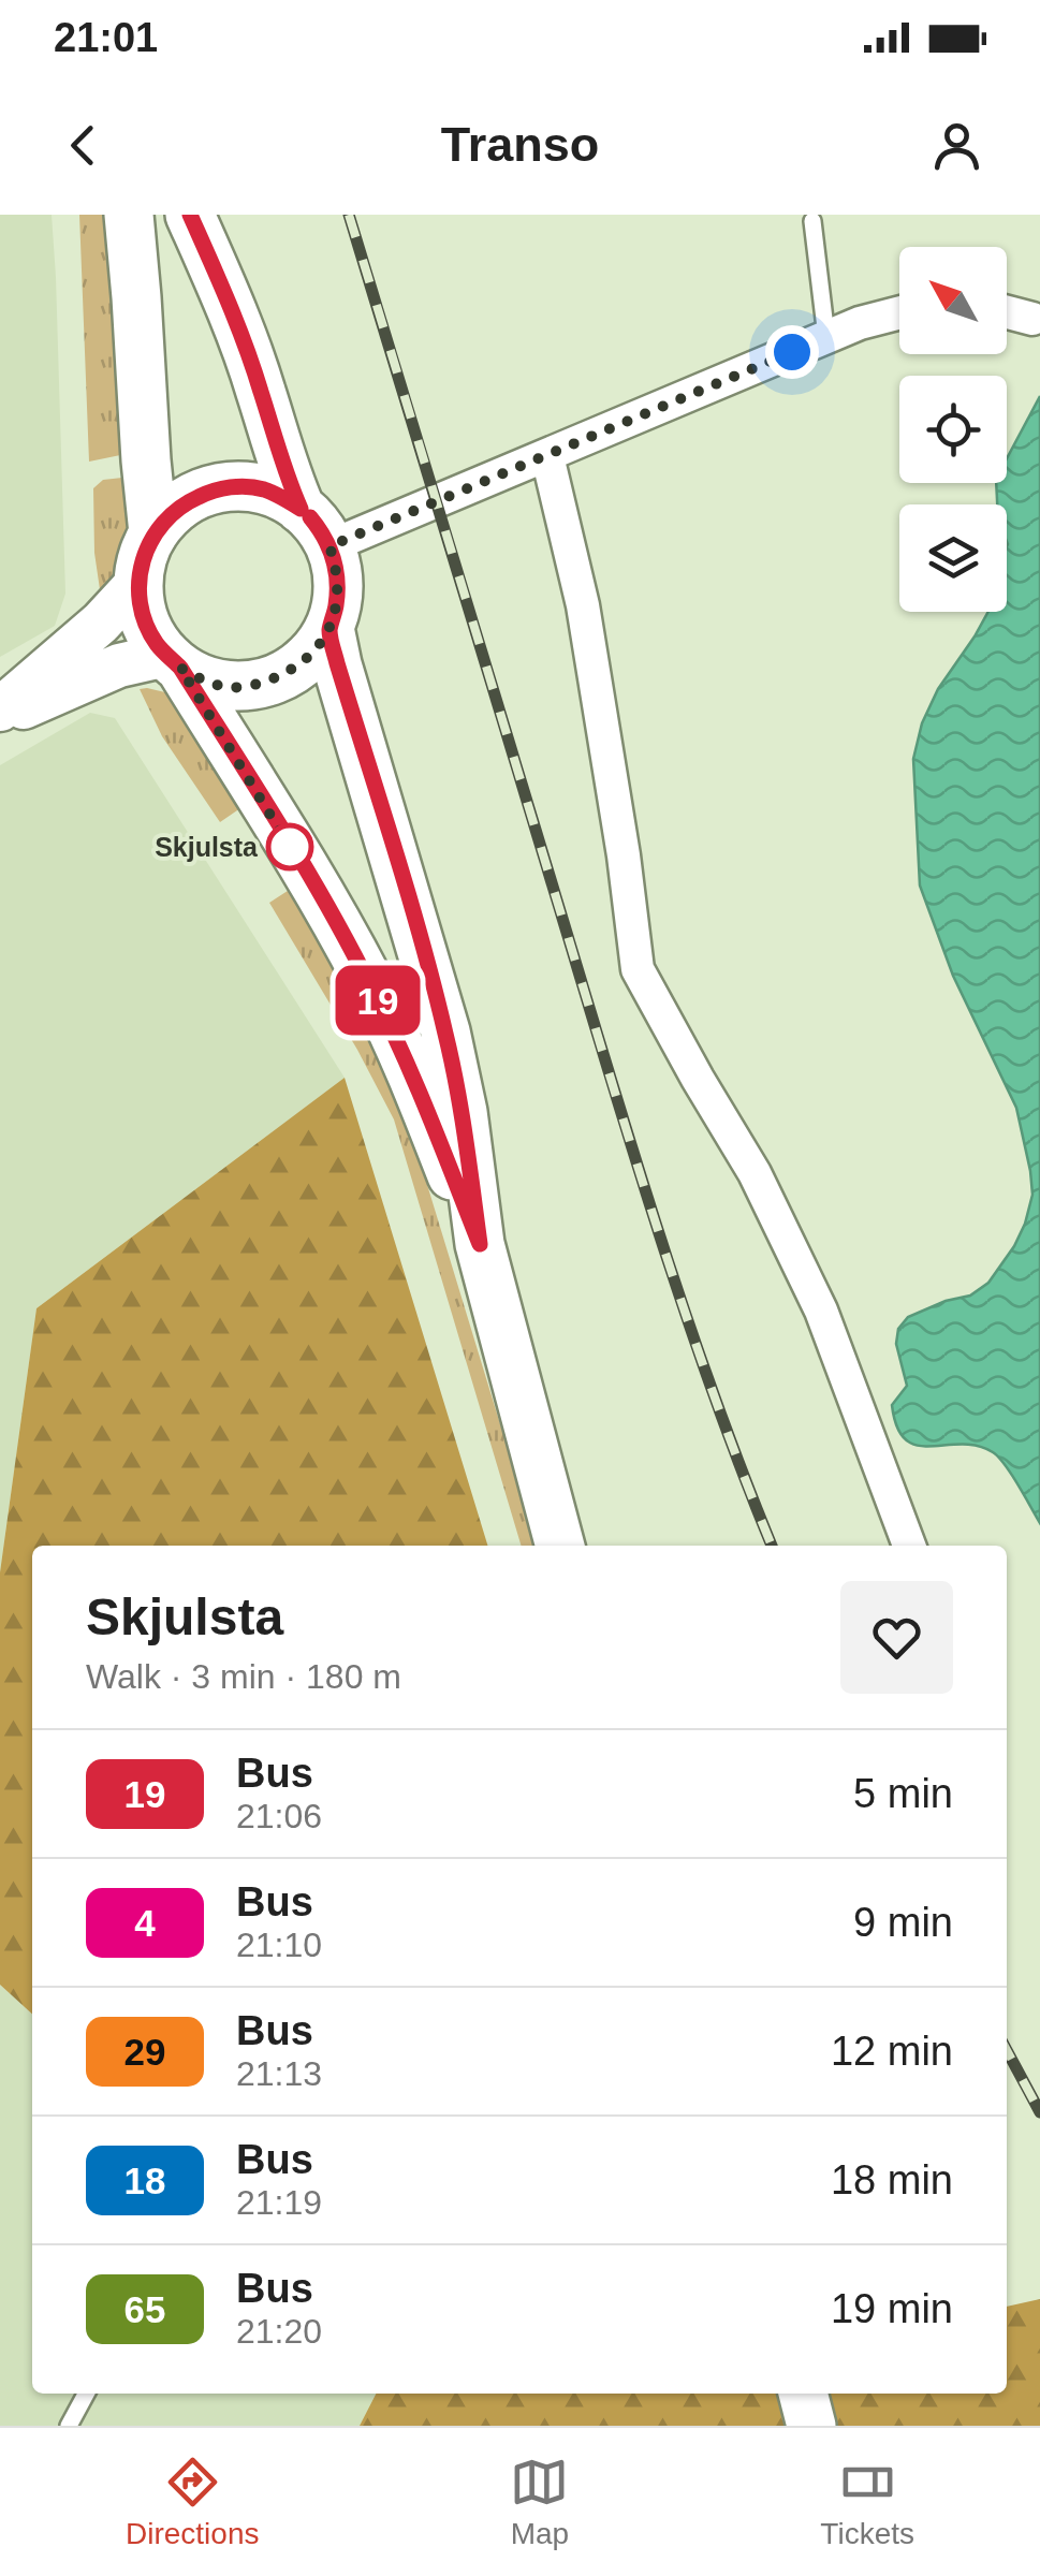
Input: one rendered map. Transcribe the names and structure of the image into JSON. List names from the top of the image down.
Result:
{
  "places": ["Skjulsta"],
  "lines": ["bus line 19"],
  "north": "top left",
  "page": {
    "status": "21:01",
    "header": "Transo",
    "on_map": "19",
    "heading": ["Skjulsta", "Walk · 3 min · 180 m"],
    "list": [
      {
        "mark": "19",
        "name": "Bus",
        "note": "21:06",
        "value": "5 min"
      },
      {
        "mark": "4",
        "name": "Bus",
        "note": "21:10",
        "value": "9 min"
      },
      {
        "mark": "29",
        "name": "Bus",
        "note": "21:13",
        "value": "12 min"
      },
      {
        "mark": "18",
        "name": "Bus",
        "note": "21:19",
        "value": "18 min"
      },
      {
        "mark": "65",
        "name": "Bus",
        "note": "21:20",
        "value": "19 min"
      }
    ],
    "tabs": ["Directions", "Map", "Tickets"]
  }
}
